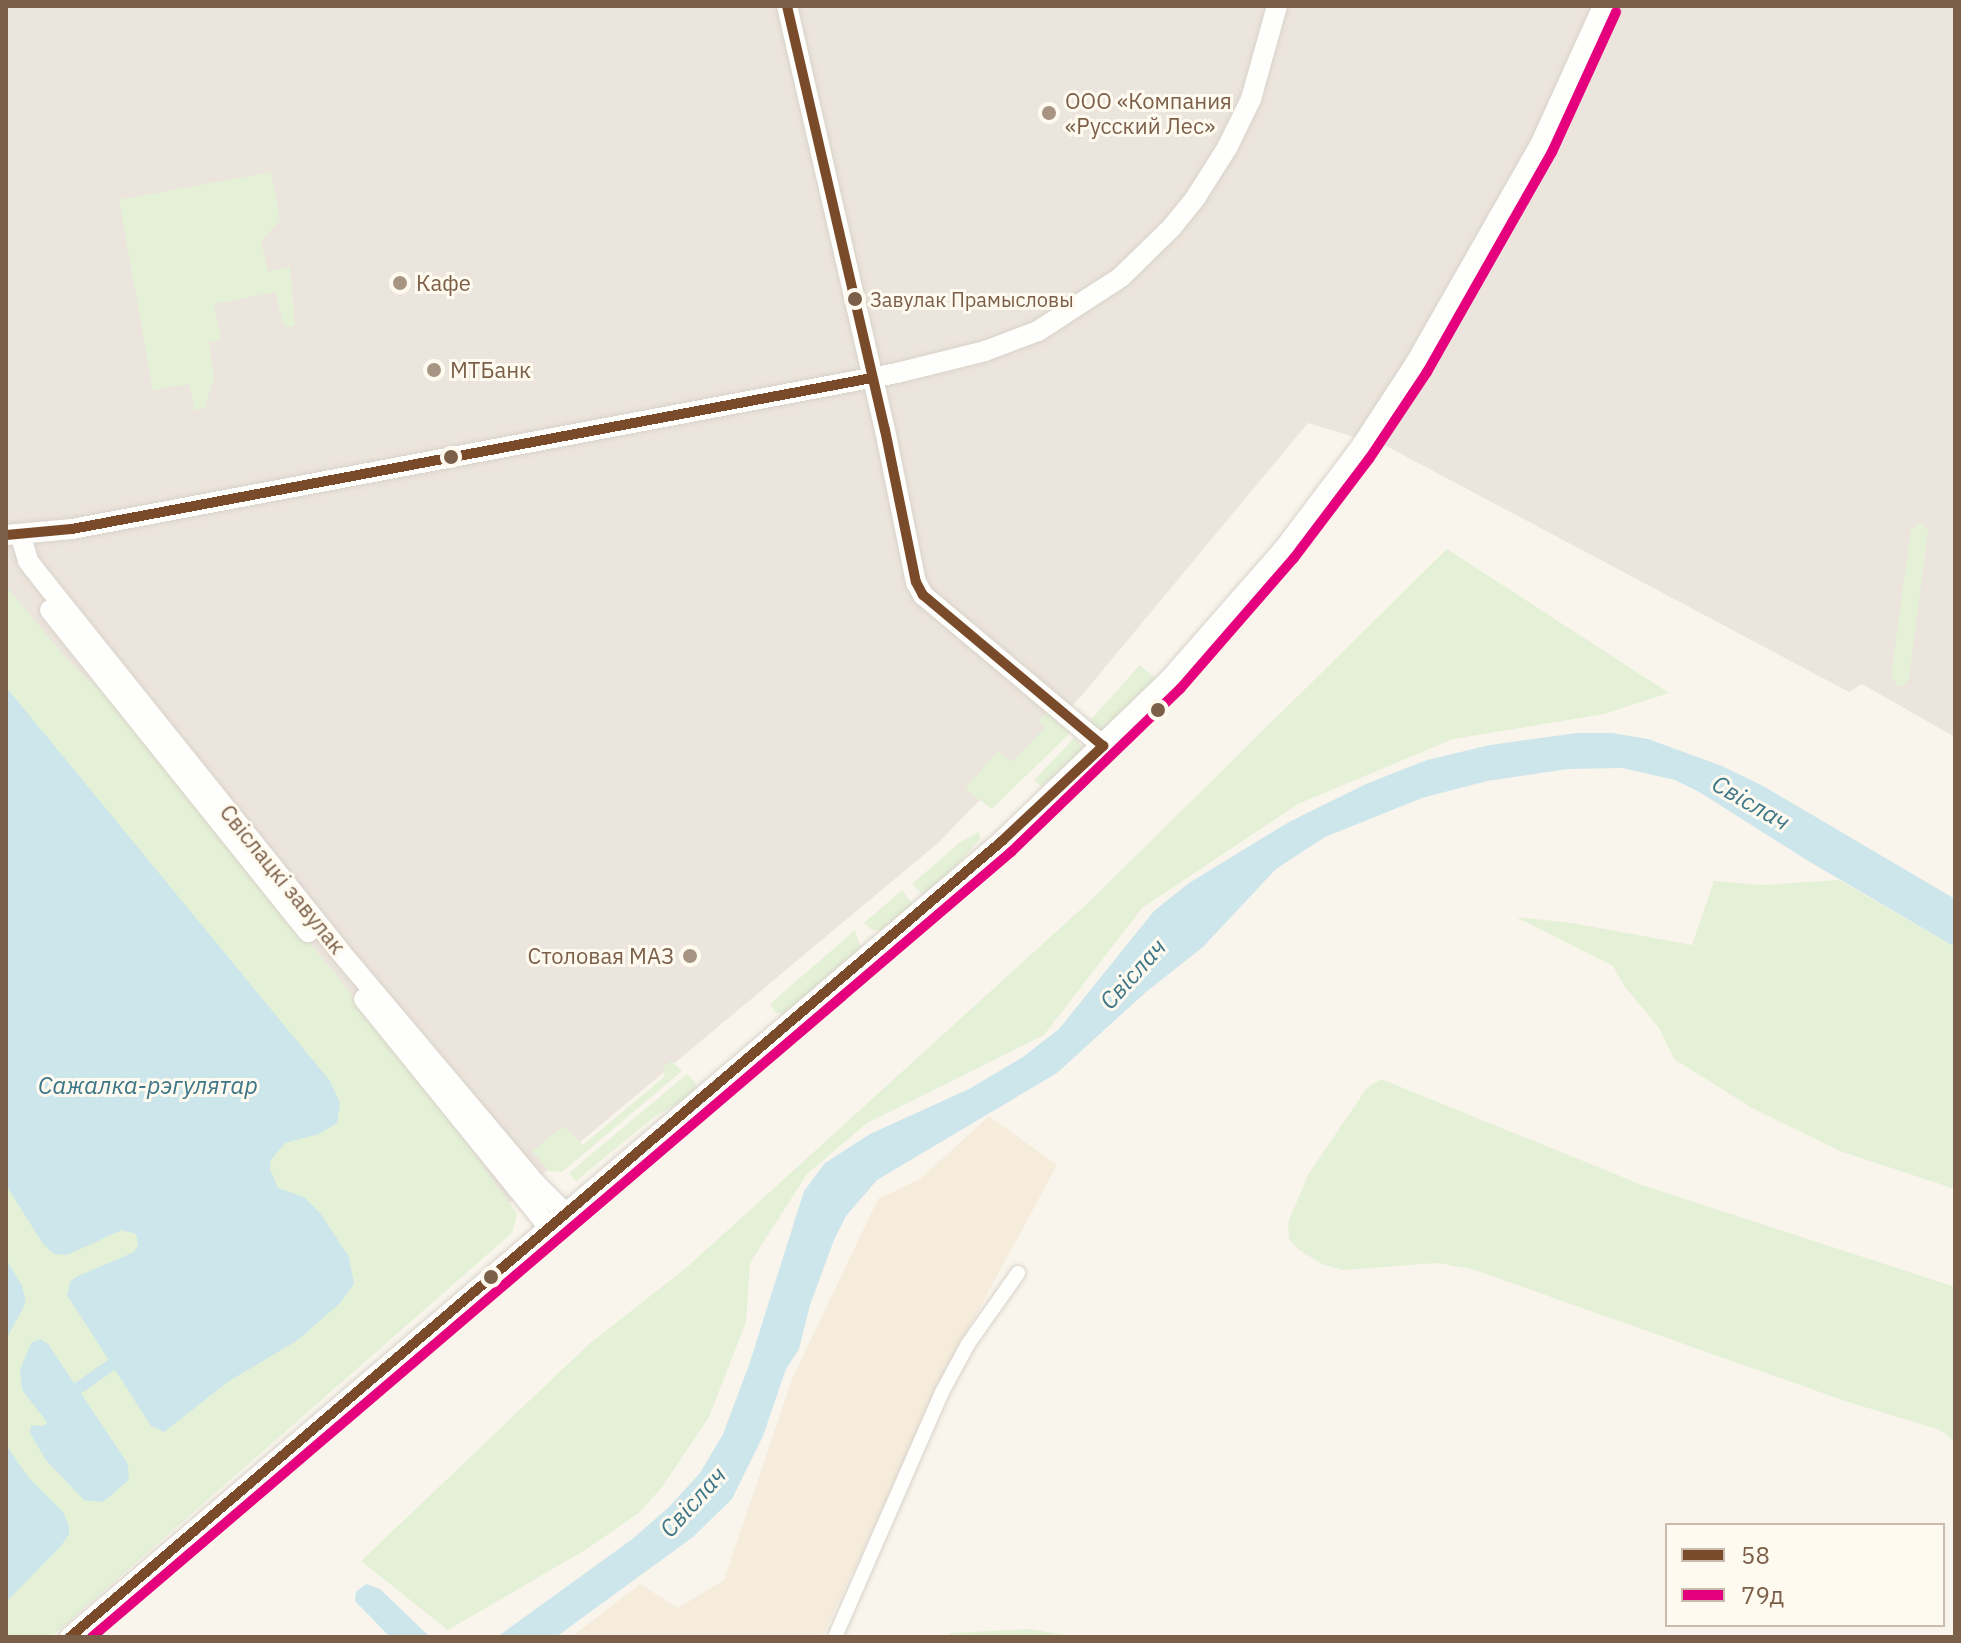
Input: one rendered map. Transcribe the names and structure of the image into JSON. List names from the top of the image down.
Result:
{
  "streets": {
    "street": ["Свіслацкі завулак"]
  },
  "water": ["Свіслач", "Сажалка-рэгулятар"],
  "places": [
    "ООО «Компания «Русский Лес»",
    "Кафе",
    "Завулак Прамысловы",
    "МТБанк",
    "Столовая МАЗ"
  ],
  "lines": ["transit line 58", "transit line 79д"],
  "legend": ["58", "79д"]
}
